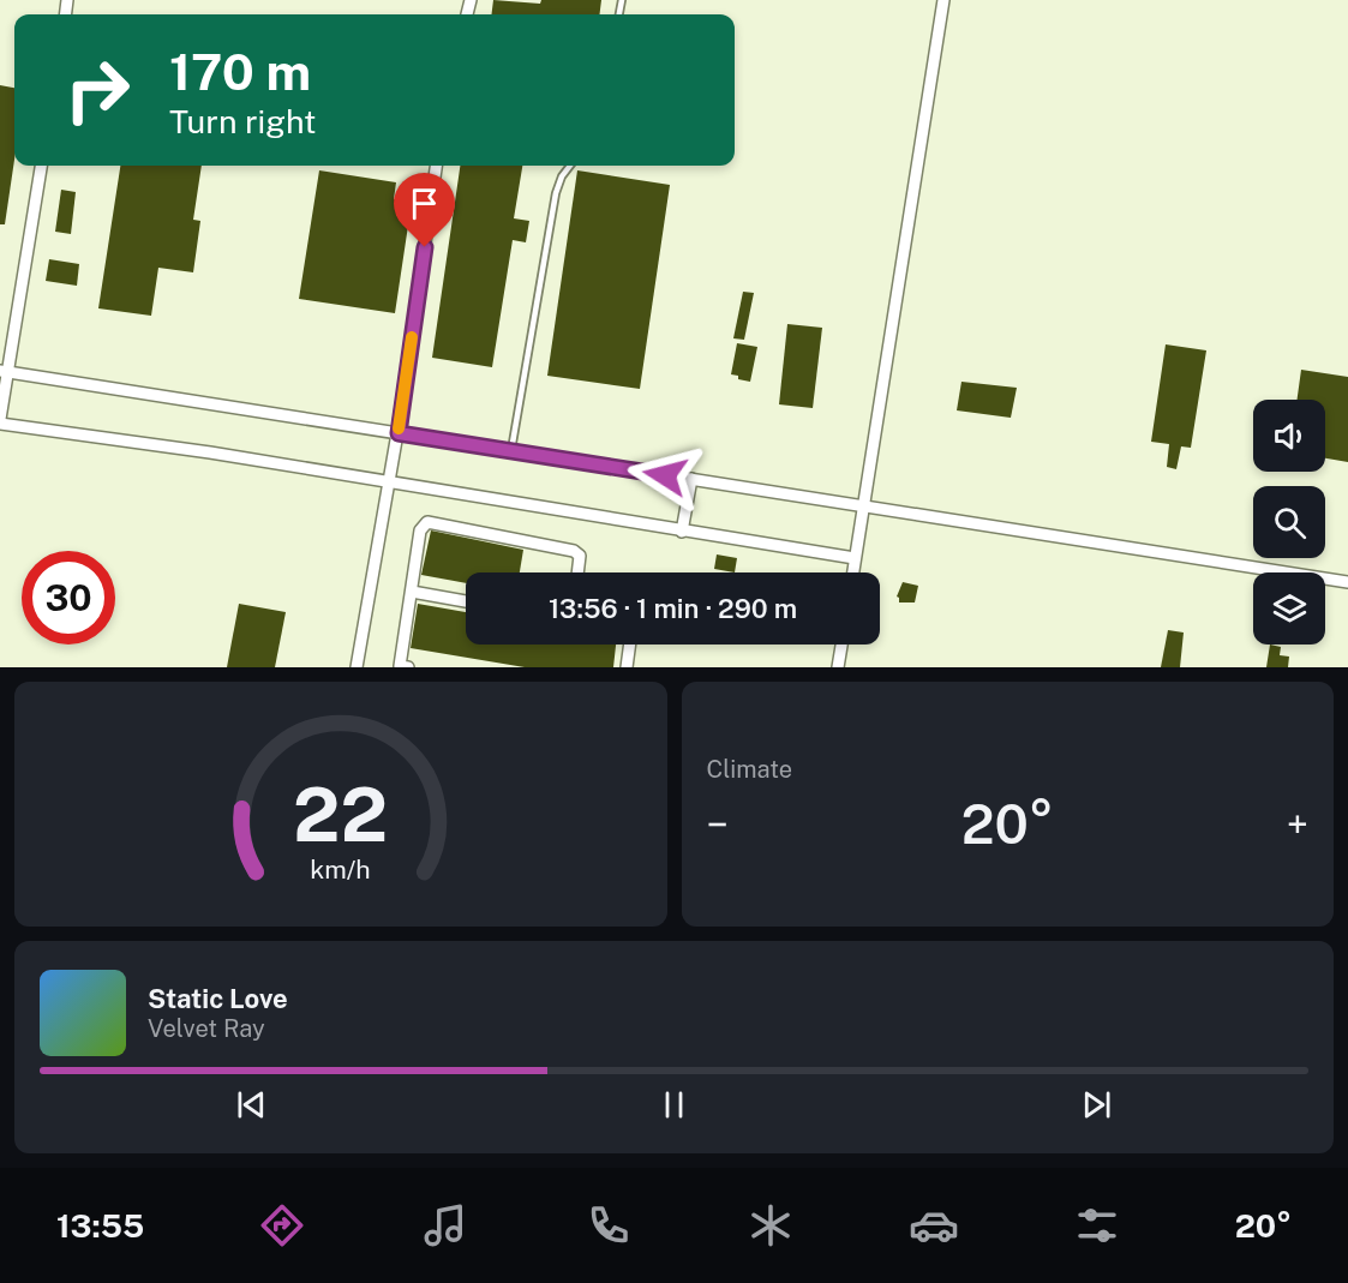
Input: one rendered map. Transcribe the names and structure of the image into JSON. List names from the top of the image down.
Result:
{
  "page": {
    "turn": ["170 m", "Turn right"],
    "limit": "30",
    "trip": "13:56 · 1 min · 290 m",
    "tile": "Climate",
    "heat": ["−", "20°", "+"],
    "song": ["Static Love", "Velvet Ray"],
    "tabs": ["13:55", "20°"],
    "gauge": ["22", "km/h"]
  }
}
